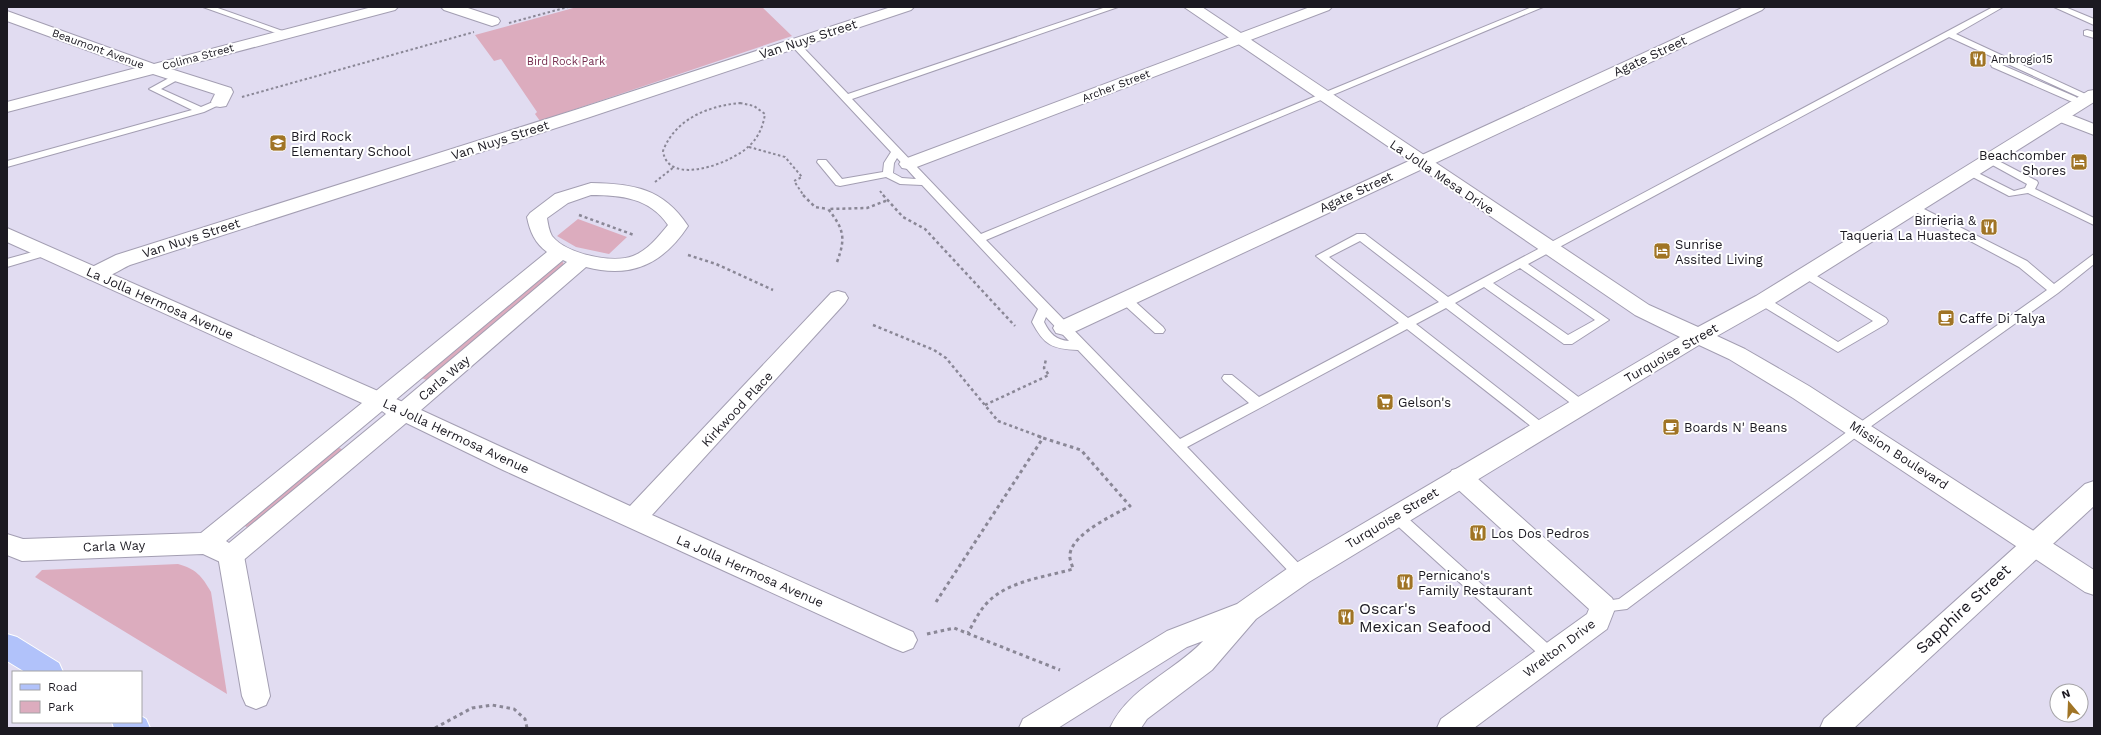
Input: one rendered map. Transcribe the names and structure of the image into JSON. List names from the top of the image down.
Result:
{
  "streets": {
    "street": [
      "Van Nuys Street",
      "Beaumont Avenue",
      "Agate Street",
      "Colima Street",
      "Archer Street",
      "La Jolla Mesa Drive",
      "La Jolla Hermosa Avenue",
      "Turquoise Street",
      "Carla Way",
      "Kirkwood Place",
      "Mission Boulevard",
      "Sapphire Street",
      "Wrelton Drive"
    ]
  },
  "crossings": [
    ["Van Nuys Street", "La Jolla Hermosa Avenue"],
    ["Beaumont Avenue", "Colima Street"],
    ["Agate Street", "La Jolla Mesa Drive"],
    ["Archer Street", "La Jolla Mesa Drive"],
    ["La Jolla Mesa Drive", "Turquoise Street"],
    ["La Jolla Mesa Drive", "Mission Boulevard"],
    ["La Jolla Hermosa Avenue", "Carla Way"],
    ["La Jolla Hermosa Avenue", "Kirkwood Place"],
    ["Turquoise Street", "Mission Boulevard"],
    ["Turquoise Street", "Wrelton Drive"],
    ["Mission Boulevard", "Sapphire Street"]
  ],
  "parks": ["Bird Rock Park"],
  "places": {
    "restaurant": [
      "Ambrogio15",
      "Birrieria & Taqueria La Huasteca",
      "Los Dos Pedros",
      "Pernicano's Family Restaurant",
      "Oscar's Mexican Seafood"
    ],
    "school or university": ["Bird Rock Elementary School"],
    "hotel": ["Beachcomber Shores", "Sunrise Assited Living"],
    "cafe": ["Caffe Di Talya", "Boards N' Beans"],
    "supermarket": ["Gelson's"]
  },
  "legend": ["Road", "Park"],
  "north": "top"
}
